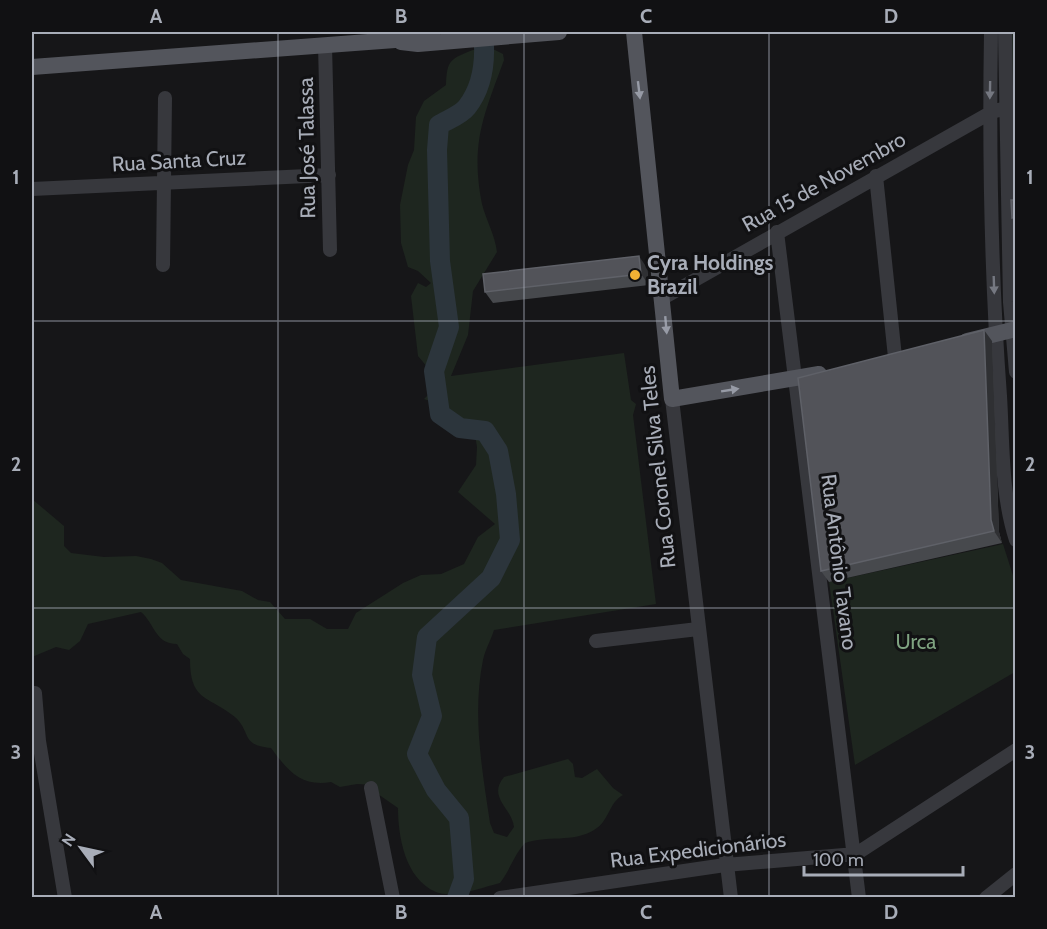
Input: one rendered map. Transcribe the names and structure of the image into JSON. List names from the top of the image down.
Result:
{
  "streets": {
    "main road": ["Rua Coronel Silva Teles"],
    "street": [
      "Rua José Talassa",
      "Rua Santa Cruz",
      "Rua 15 de Novembro",
      "Rua Antônio Tavano",
      "Rua Expedicionários"
    ]
  },
  "crossings": [
    ["Rua José Talassa", "Rua Santa Cruz"],
    ["Rua 15 de Novembro", "Rua Coronel Silva Teles"],
    ["Rua 15 de Novembro", "Rua Antônio Tavano"],
    ["Rua Coronel Silva Teles", "Rua Expedicionários"],
    ["Rua Antônio Tavano", "Rua Expedicionários"]
  ],
  "one_way": ["Rua Coronel Silva Teles"],
  "parks": ["Urca"],
  "places": ["Cyra Holdings Brazil"],
  "scale_bar": "100 m",
  "north": "top left",
  "grid": {
    "columns": [
      "A",
      "B",
      "C",
      "D"
    ],
    "rows": ["1", "2", "3"]
  }
}
